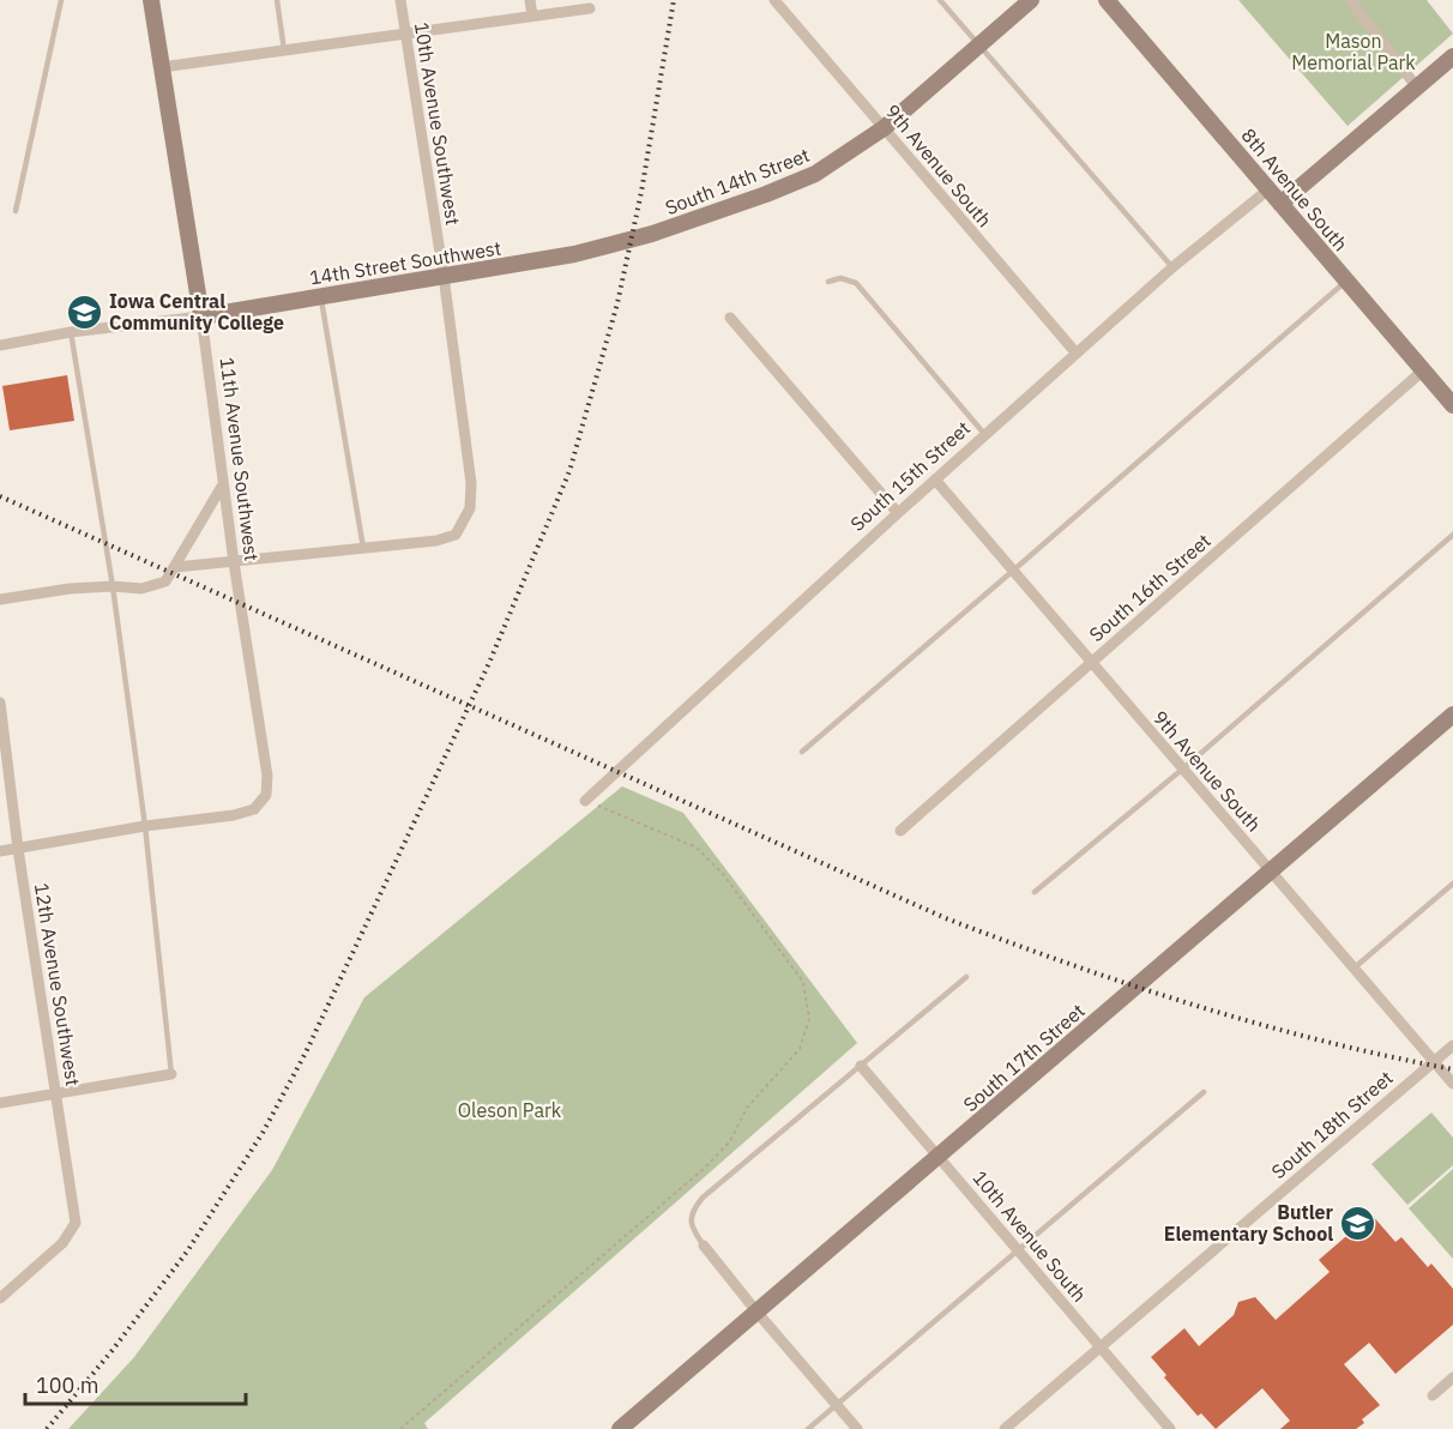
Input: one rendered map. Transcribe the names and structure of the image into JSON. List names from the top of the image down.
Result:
{
  "streets": {
    "street": [
      "10th Avenue Southwest",
      "9th Avenue South",
      "South 14th Street",
      "8th Avenue South",
      "14th Street Southwest",
      "11th Avenue Southwest",
      "South 15th Street",
      "South 16th Street",
      "12th Avenue Southwest",
      "South 17th Street",
      "South 18th Street",
      "10th Avenue South"
    ]
  },
  "crossings": [
    ["10th Avenue Southwest", "14th Street Southwest"],
    ["9th Avenue South", "South 14th Street"],
    ["9th Avenue South", "South 15th Street"],
    ["9th Avenue South", "South 16th Street"],
    ["9th Avenue South", "South 17th Street"],
    ["9th Avenue South", "South 18th Street"],
    ["South 14th Street", "14th Street Southwest"],
    ["8th Avenue South", "South 15th Street"],
    ["8th Avenue South", "South 16th Street"],
    ["14th Street Southwest", "11th Avenue Southwest"],
    ["South 17th Street", "10th Avenue South"],
    ["South 18th Street", "10th Avenue South"]
  ],
  "parks": ["Mason Memorial Park", "Oleson Park"],
  "places": {
    "school or university": ["Iowa Central Community College", "Butler Elementary School"]
  },
  "scale_bar": "100 m"
}
